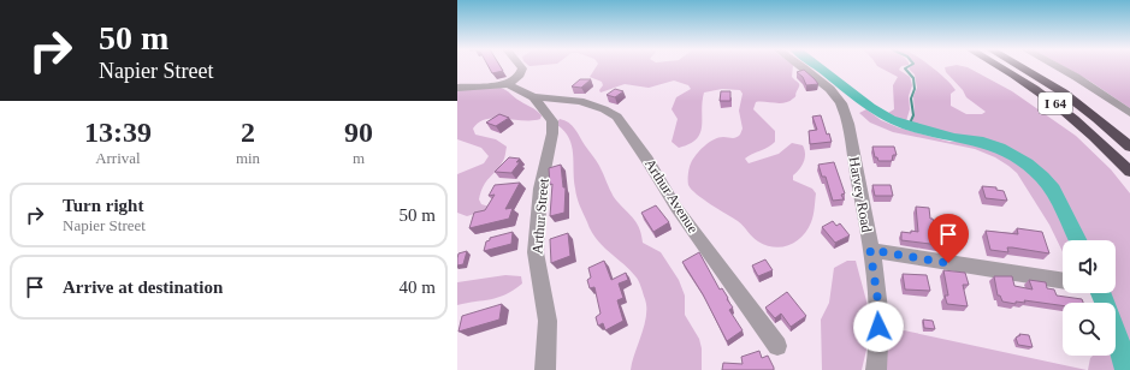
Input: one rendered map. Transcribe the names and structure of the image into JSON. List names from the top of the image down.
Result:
{
  "streets": {
    "highway": ["I 64"],
    "street": ["Harvey Road", "Arthur Avenue", "Arthur Street"]
  },
  "crossings": [
    ["Arthur Avenue", "Arthur Street"]
  ],
  "page": {
    "turn": ["50 m", "Napier Street"],
    "eta": [
      "13:39",
      "Arrival",
      "2",
      "min",
      "90",
      "m"
    ],
    "list": [
      {
        "name": "Turn right",
        "note": "Napier Street",
        "value": "50 m"
      },
      {
        "name": "Arrive at destination",
        "value": "40 m"
      }
    ]
  }
}
